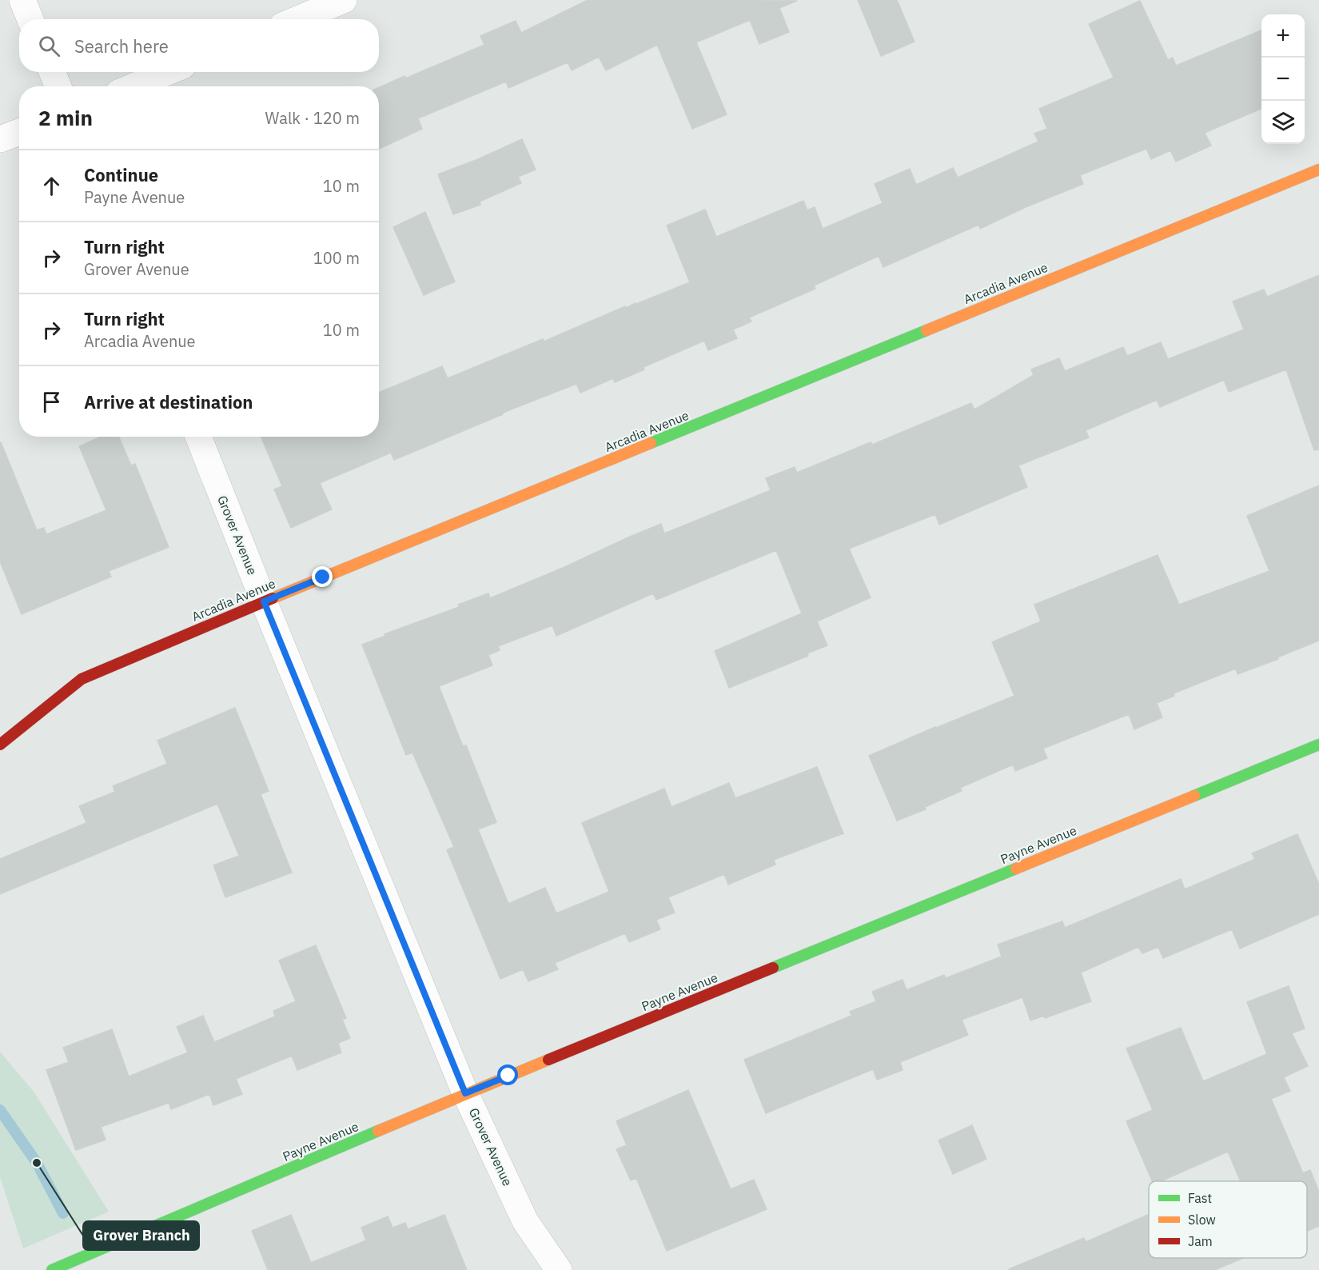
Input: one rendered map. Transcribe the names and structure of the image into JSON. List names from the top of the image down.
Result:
{
  "streets": {
    "street": ["Arcadia Avenue", "Grover Avenue", "Payne Avenue"]
  },
  "crossings": [
    ["Arcadia Avenue", "Grover Avenue"],
    ["Grover Avenue", "Payne Avenue"]
  ],
  "places": ["Grover Branch"],
  "legend": ["Fast", "Slow", "Jam"],
  "page": {
    "map_buttons": ["+", "−"],
    "search": "Search here",
    "heading": ["2 min", "Walk · 120 m"],
    "list": [
      ["Continue", "Payne Avenue", "10 m"],
      ["Turn right", "Grover Avenue", "100 m"],
      ["Turn right", "Arcadia Avenue", "10 m"],
      "Arrive at destination"
    ]
  }
}
